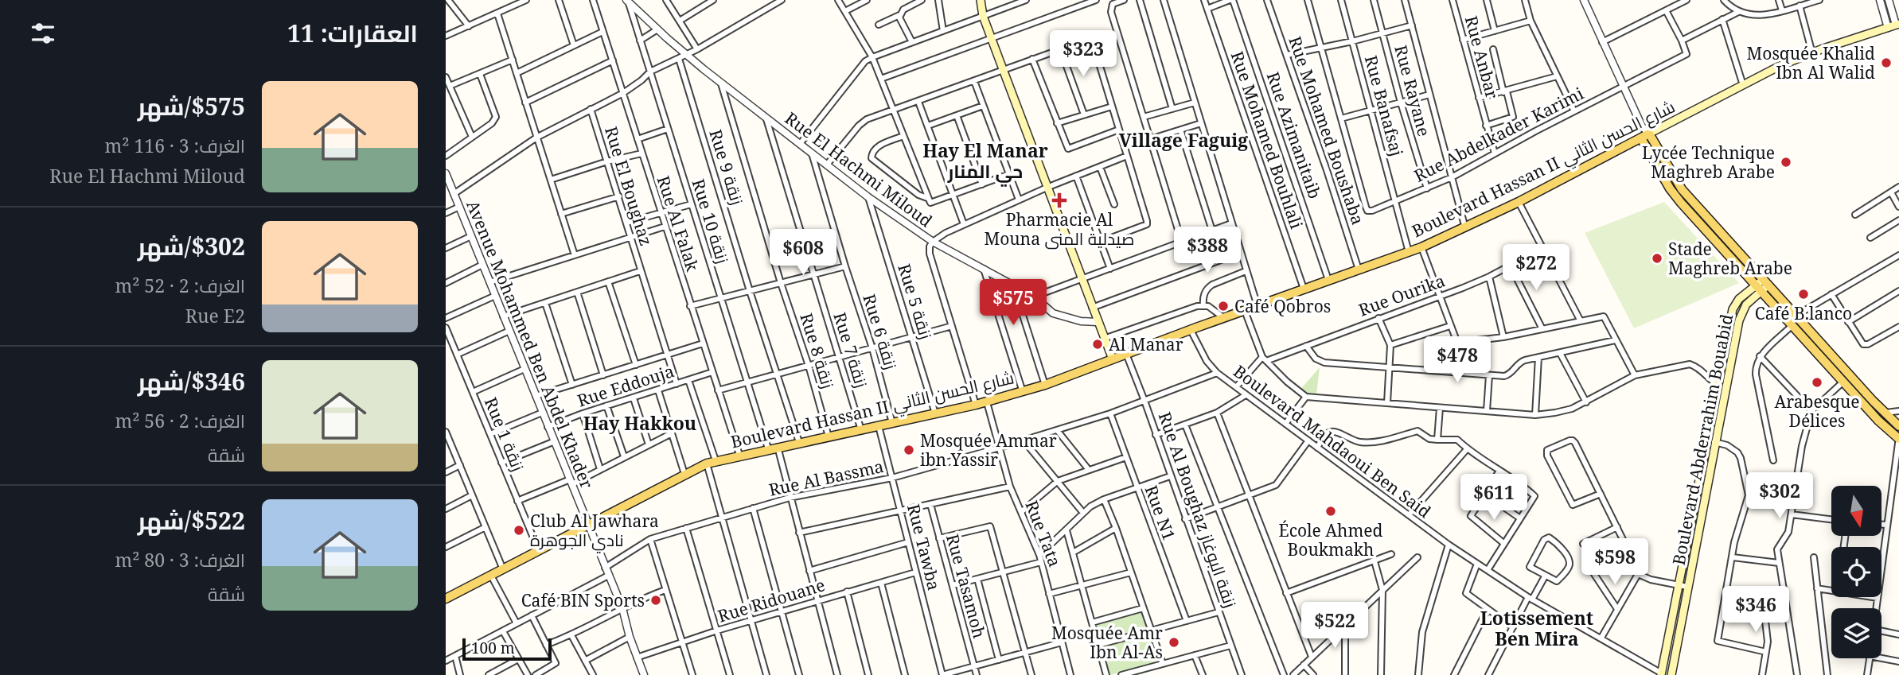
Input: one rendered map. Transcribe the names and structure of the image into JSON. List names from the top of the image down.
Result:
{
  "streets": {
    "main road": ["Boulevard Hassan II شارع الحسن الثاني", "Boulevard Abderrahim Bouabid"],
    "street": [
      "Rue Anbar",
      "Rue Rayane",
      "Rue Banafsaj",
      "Rue Mohamed Boushaba",
      "Rue Abdelkader Karimi",
      "Rue Azimanitaib",
      "Rue Mohamed Bouhlali",
      "Rue 9 زنقة",
      "Rue El Hachmi Miloud",
      "Rue El Boughaz",
      "Rue 10 زنقة",
      "Rue Al Falak",
      "Rue Ourika",
      "Rue 5 زنقة",
      "Rue 6 زنقة",
      "Avenue Mohammed Ben Abdel Khader",
      "Rue 7 زنقة",
      "Rue 8 زنقة",
      "Rue Eddouja",
      "Rue 1 زنقة",
      "Boulevard Mahdaoui Ben Said",
      "Rue Al Bassma",
      "Rue Al Boughaz زنقة البوغاز",
      "Rue N1",
      "Rue Tata",
      "Rue Tawba",
      "Rue Tasamoh",
      "Rue Ridouane"
    ]
  },
  "crossings": [
    ["Rue Anbar", "Rue Abdelkader Karimi"],
    ["Rue Rayane", "Rue Abdelkader Karimi"],
    ["Rue Banafsaj", "Rue Abdelkader Karimi"],
    ["Rue Banafsaj", "Boulevard Hassan II شارع الحسن الثاني"],
    ["Rue Mohamed Boushaba", "Boulevard Hassan II شارع الحسن الثاني"],
    ["Rue Azimanitaib", "Boulevard Hassan II شارع الحسن الثاني"],
    ["Rue Mohamed Bouhlali", "Boulevard Hassan II شارع الحسن الثاني"],
    ["Rue 9 زنقة", "Boulevard Hassan II شارع الحسن الثاني"],
    ["Boulevard Hassan II شارع الحسن الثاني", "Rue 10 زنقة"],
    ["Boulevard Hassan II شارع الحسن الثاني", "Rue Al Falak"],
    ["Boulevard Hassan II شارع الحسن الثاني", "Rue 5 زنقة"],
    ["Boulevard Hassan II شارع الحسن الثاني", "Rue 6 زنقة"],
    ["Boulevard Hassan II شارع الحسن الثاني", "Avenue Mohammed Ben Abdel Khader"],
    ["Boulevard Hassan II شارع الحسن الثاني", "Rue 7 زنقة"],
    ["Boulevard Hassan II شارع الحسن الثاني", "Rue 8 زنقة"],
    ["Boulevard Hassan II شارع الحسن الثاني", "Rue 1 زنقة"],
    ["Boulevard Hassan II شارع الحسن الثاني", "Boulevard Mahdaoui Ben Said"],
    ["Boulevard Hassan II شارع الحسن الثاني", "Rue Al Boughaz زنقة البوغاز"],
    ["Boulevard Hassan II شارع الحسن الثاني", "Rue Tata"],
    ["Boulevard Hassan II شارع الحسن الثاني", "Rue Tawba"],
    ["Rue El Hachmi Miloud", "Rue 10 زنقة"],
    ["Rue El Hachmi Miloud", "Rue 5 زنقة"],
    ["Rue El Hachmi Miloud", "Rue 6 زنقة"],
    ["Rue El Hachmi Miloud", "Rue 7 زنقة"],
    ["Rue El Hachmi Miloud", "Rue 8 زنقة"],
    ["Rue El Boughaz", "Avenue Mohammed Ben Abdel Khader"],
    ["Rue El Boughaz", "Rue Eddouja"],
    ["Rue Al Falak", "Rue Eddouja"],
    ["Rue Ourika", "Boulevard Mahdaoui Ben Said"],
    ["Avenue Mohammed Ben Abdel Khader", "Rue Eddouja"],
    ["Avenue Mohammed Ben Abdel Khader", "Rue Al Bassma"],
    ["Avenue Mohammed Ben Abdel Khader", "Rue Ridouane"],
    ["Boulevard Abderrahim Bouabid", "Boulevard Mahdaoui Ben Said"],
    ["Boulevard Mahdaoui Ben Said", "Rue Al Bassma"],
    ["Rue Al Bassma", "Rue Al Boughaz زنقة البوغاز"],
    ["Rue Al Bassma", "Rue N1"],
    ["Rue Al Bassma", "Rue Tata"],
    ["Rue Al Bassma", "Rue Tawba"],
    ["Rue Tawba", "Rue Ridouane"]
  ],
  "districts": [
    "Village Faguig",
    "Hay El Manar حي المنار",
    "Hay Hakkou",
    "Lotissement Ben Mira"
  ],
  "places": {
    "other": [
      "Mosquée Khalid Ibn Al Walid",
      "Lycée Technique Maghreb Arabe",
      "Stade Maghreb Arabe",
      "Café B.lanco",
      "Café Qobros",
      "Al Manar",
      "Arabesque Délices",
      "Mosquée Ammar ibn Yassir",
      "École Ahmed Boukmakh",
      "Club Al Jawhara نادي الجوهرة",
      "Café BIN Sports",
      "Mosquée Amr Ibn Al-As"
    ],
    "health": ["Pharmacie Al Mouna صيدلية المنى"]
  },
  "scale_bar": "100 m",
  "north": "bottom",
  "page": {
    "heading": "العقارات: 11",
    "price": [
      "$323",
      "$388",
      "$608",
      "$272",
      "$575",
      "$478",
      "$302",
      "$611",
      "$598",
      "$346",
      "$522"
    ],
    "list": [
      {
        "name": "$575/شهر",
        "note": "الغرف: 3 · 116 m² · Rue El Hachmi Miloud"
      },
      {
        "name": "$302/شهر",
        "note": "الغرف: 2 · 52 m² · Rue E2"
      },
      {
        "name": "$346/شهر",
        "note": "الغرف: 2 · 56 m² · شقة"
      },
      {
        "name": "$522/شهر",
        "note": "الغرف: 3 · 80 m² · شقة"
      }
    ],
    "scale": "100 m"
  }
}
